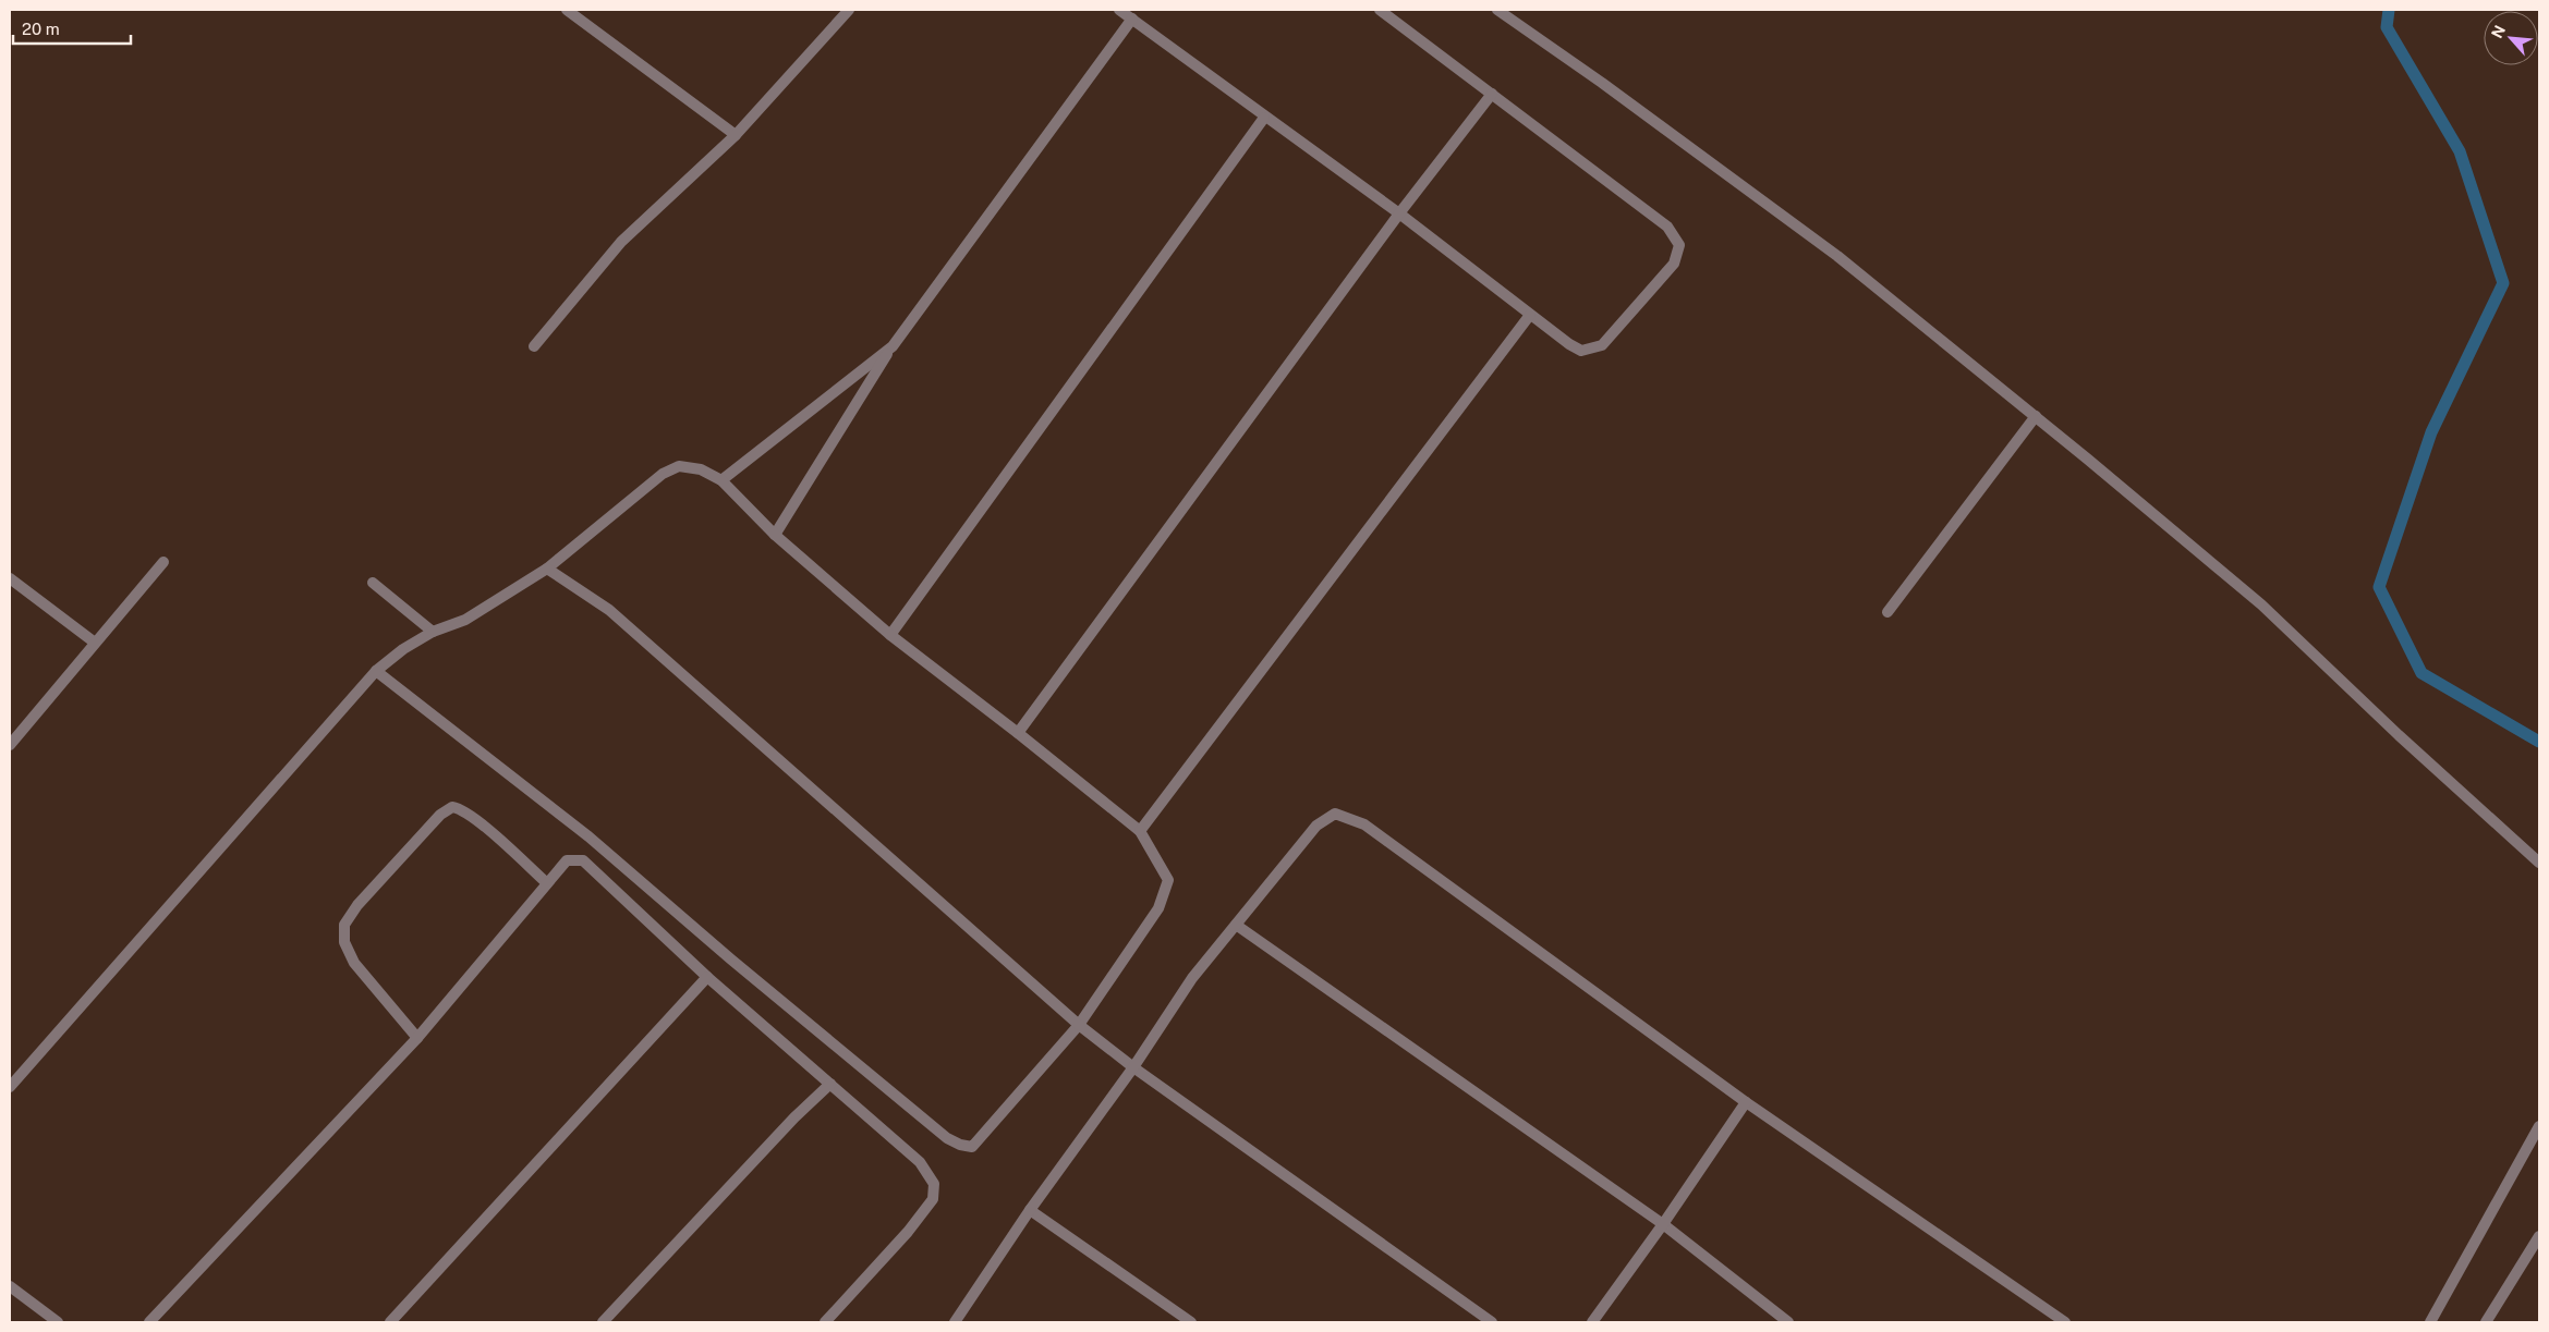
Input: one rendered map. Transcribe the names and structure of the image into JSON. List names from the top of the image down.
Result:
{
  "scale_bar": "20 m",
  "north": "top left"
}
